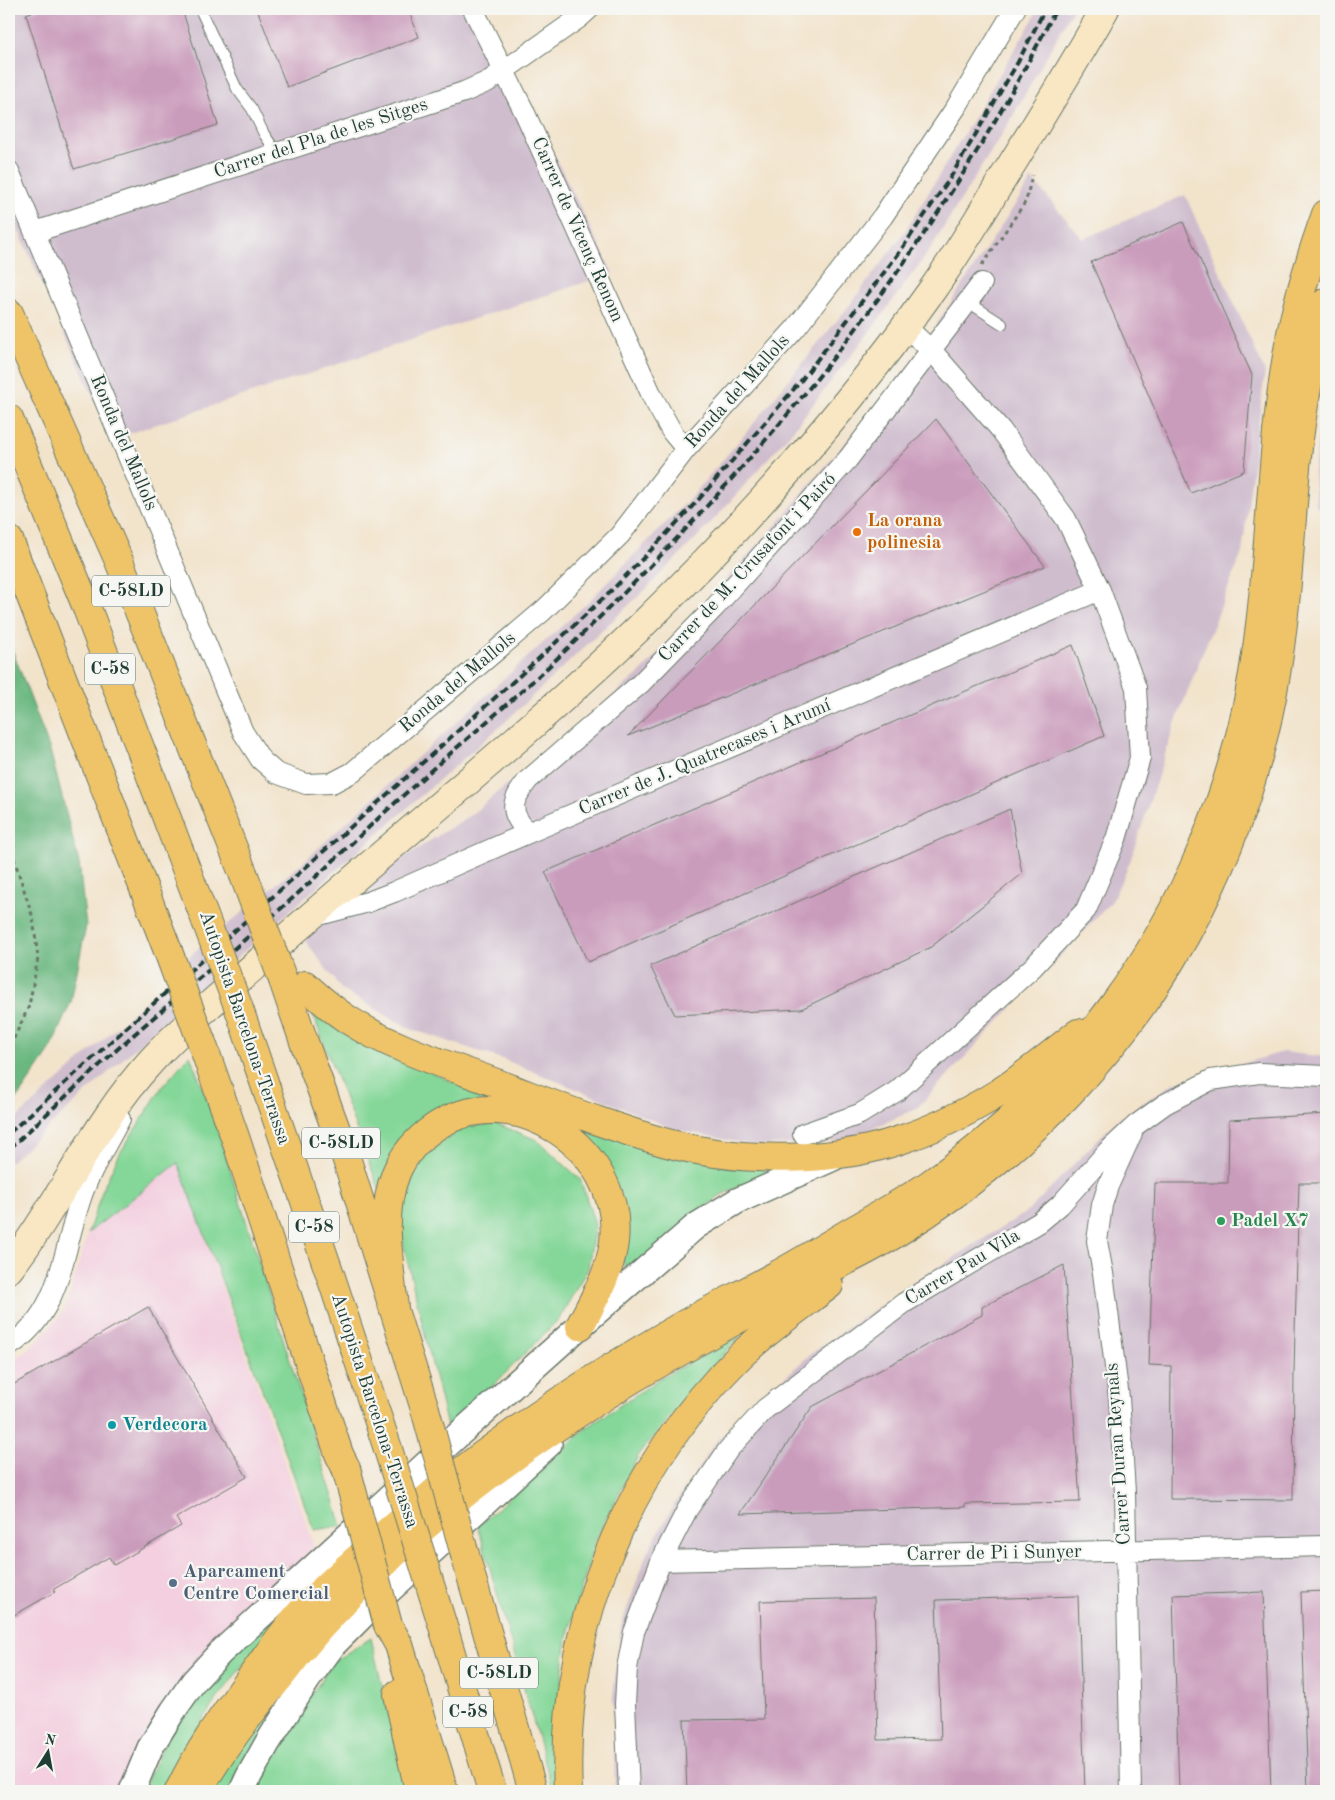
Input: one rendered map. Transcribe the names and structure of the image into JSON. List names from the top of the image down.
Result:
{
  "streets": {
    "highway": ["C-58LD", "C-58", "Autopista Barcelona-Terrassa"],
    "street": [
      "Carrer del Pla de les Sitges",
      "Carrer de Vicenç Renom",
      "Ronda del Mallols",
      "Carrer de M. Crusafont i Pairó",
      "Carrer de J. Quatrecases i Arumí",
      "Carrer Pau Vila",
      "Carrer Duran Reynals",
      "Carrer de Pi i Sunyer"
    ]
  },
  "crossings": [
    ["Carrer del Pla de les Sitges", "Carrer de Vicenç Renom"],
    ["Carrer del Pla de les Sitges", "Ronda del Mallols"],
    ["Carrer de Vicenç Renom", "Ronda del Mallols"],
    ["Carrer de M. Crusafont i Pairó", "Carrer de J. Quatrecases i Arumí"],
    ["Carrer Pau Vila", "Carrer Duran Reynals"],
    ["Carrer Pau Vila", "Carrer de Pi i Sunyer"],
    ["Carrer Duran Reynals", "Carrer de Pi i Sunyer"]
  ],
  "places": [
    "La orana polinesia",
    "Padel X7",
    "Verdecora",
    "Aparcament Centre Comercial"
  ],
  "north": "top"
}
